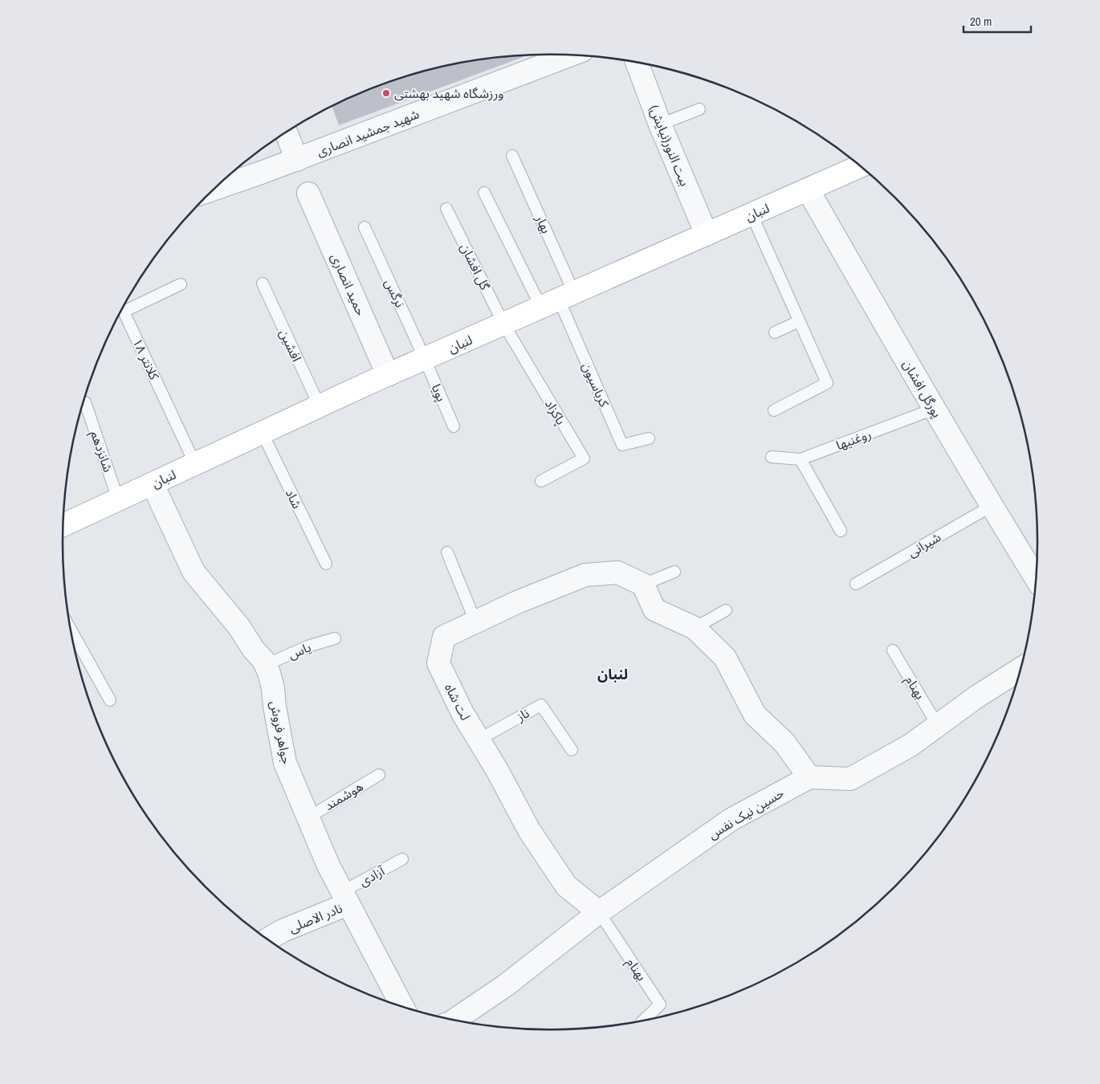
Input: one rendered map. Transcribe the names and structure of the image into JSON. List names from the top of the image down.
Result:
{
  "streets": {
    "main road": ["لنبان"],
    "street": [
      "شهید جمشید انصاری",
      "بیت النور(نیایش)",
      "حمید انصاری",
      "پورگل افشان",
      "لت شاه",
      "جواهر فروش",
      "حسین نیک نفس",
      "نادر الاصلی"
    ],
    "lane": [
      "بهار",
      "گل افشان",
      "نرگس",
      "افشین",
      "کلانتر ۱۸",
      "کرباسیون",
      "پویا",
      "پاکزاد",
      "روغنیها",
      "شانزدهم",
      "شاد",
      "شیرانی",
      "یاس",
      "بهنام",
      "ناز",
      "هوشمند",
      "آزادی"
    ]
  },
  "crossings": [
    ["بیت النور(نیایش)", "لنبان"],
    ["لنبان", "بهار"],
    ["لنبان", "گل افشان"],
    ["لنبان", "حمید انصاری"],
    ["لنبان", "نرگس"],
    ["لنبان", "افشین"],
    ["لنبان", "کلانتر ۱۸"],
    ["لنبان", "کرباسیون"],
    ["لنبان", "پورگل افشان"],
    ["لنبان", "پویا"],
    ["لنبان", "پاکزاد"],
    ["لنبان", "شانزدهم"],
    ["لنبان", "شاد"],
    ["لنبان", "جواهر فروش"],
    ["بهار", "کرباسیون"],
    ["گل افشان", "پاکزاد"],
    ["نرگس", "پویا"],
    ["پورگل افشان", "روغنیها"],
    ["پورگل افشان", "شیرانی"],
    ["یاس", "جواهر فروش"],
    ["بهنام", "لت شاه"],
    ["بهنام", "حسین نیک نفس"],
    ["لت شاه", "ناز"],
    ["لت شاه", "حسین نیک نفس"],
    ["جواهر فروش", "هوشمند"],
    ["جواهر فروش", "آزادی"],
    ["جواهر فروش", "نادر الاصلی"],
    ["آزادی", "نادر الاصلی"]
  ],
  "districts": ["لنبان"],
  "places": ["ورزشگاه شهید بهشتی"],
  "scale_bar": "20 m"
}
